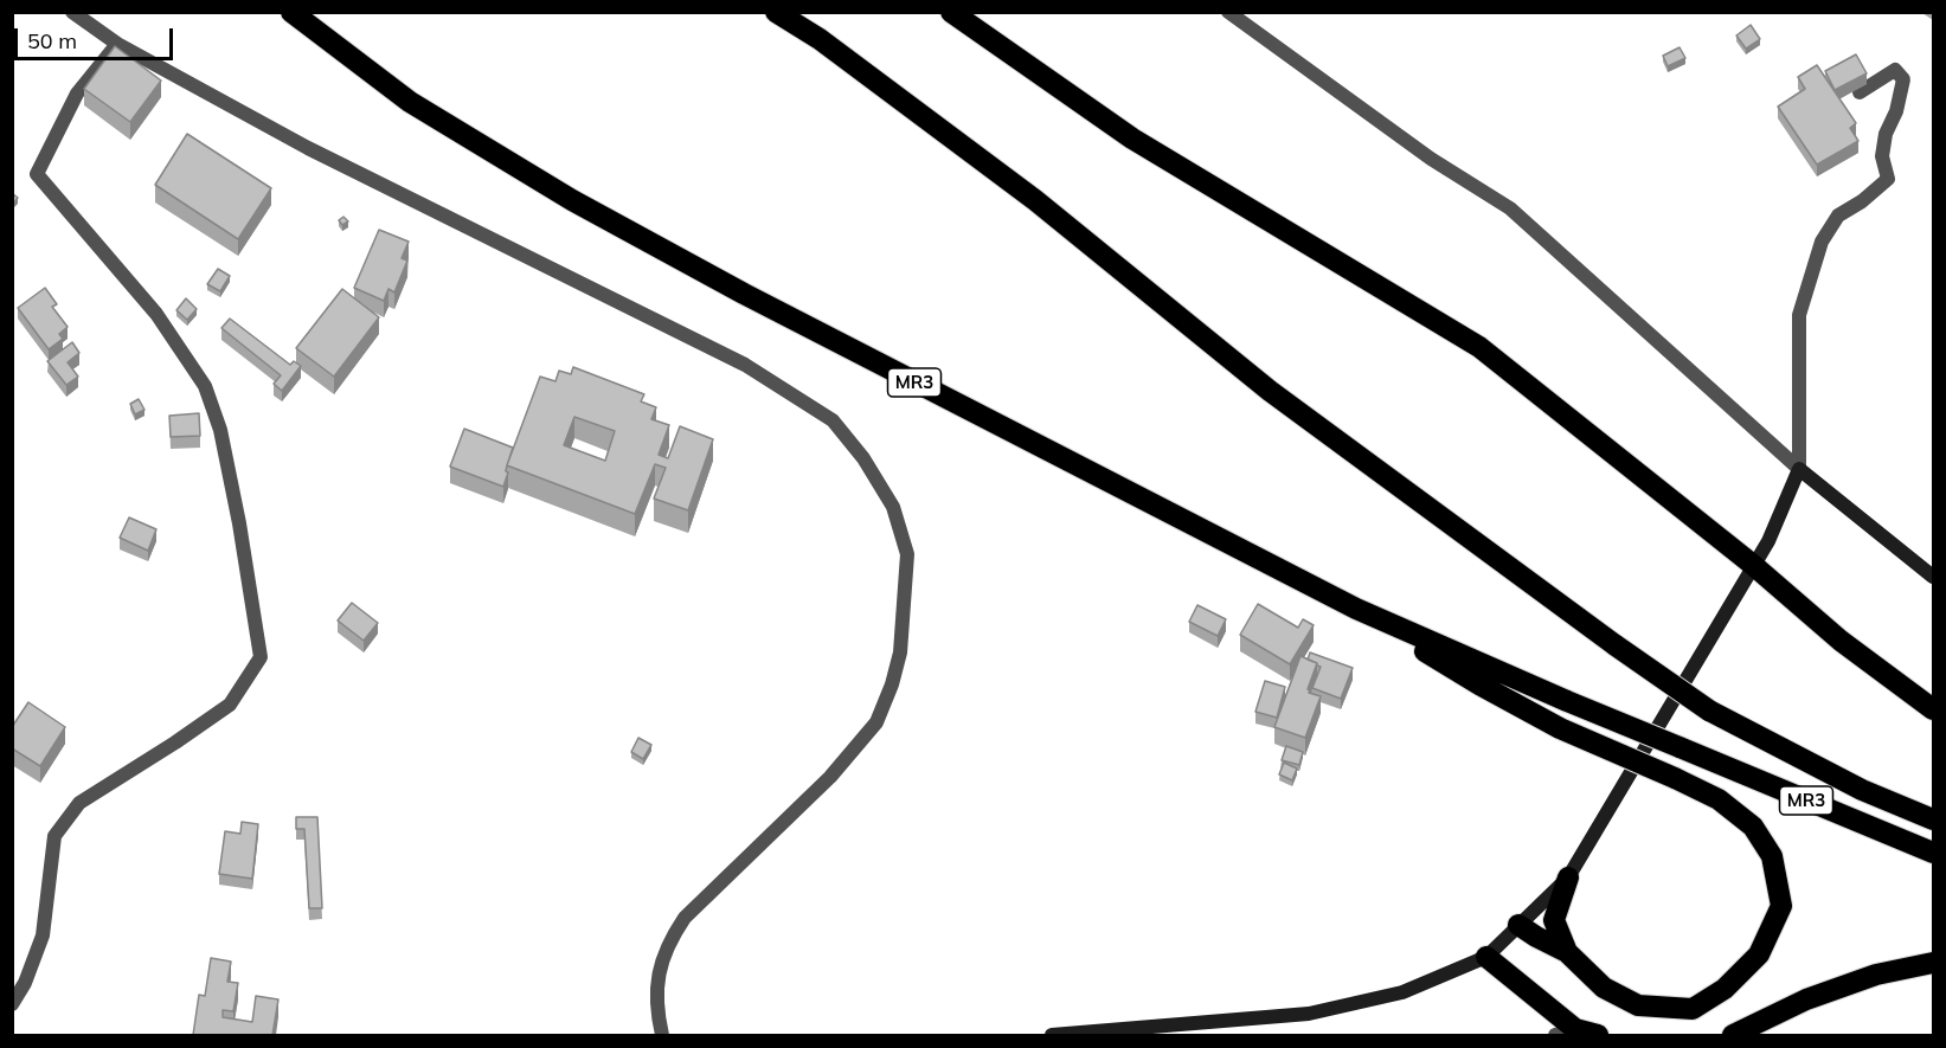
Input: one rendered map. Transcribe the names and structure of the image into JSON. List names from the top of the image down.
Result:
{
  "streets": {
    "highway": ["MR3"]
  },
  "scale_bar": "50 m"
}
